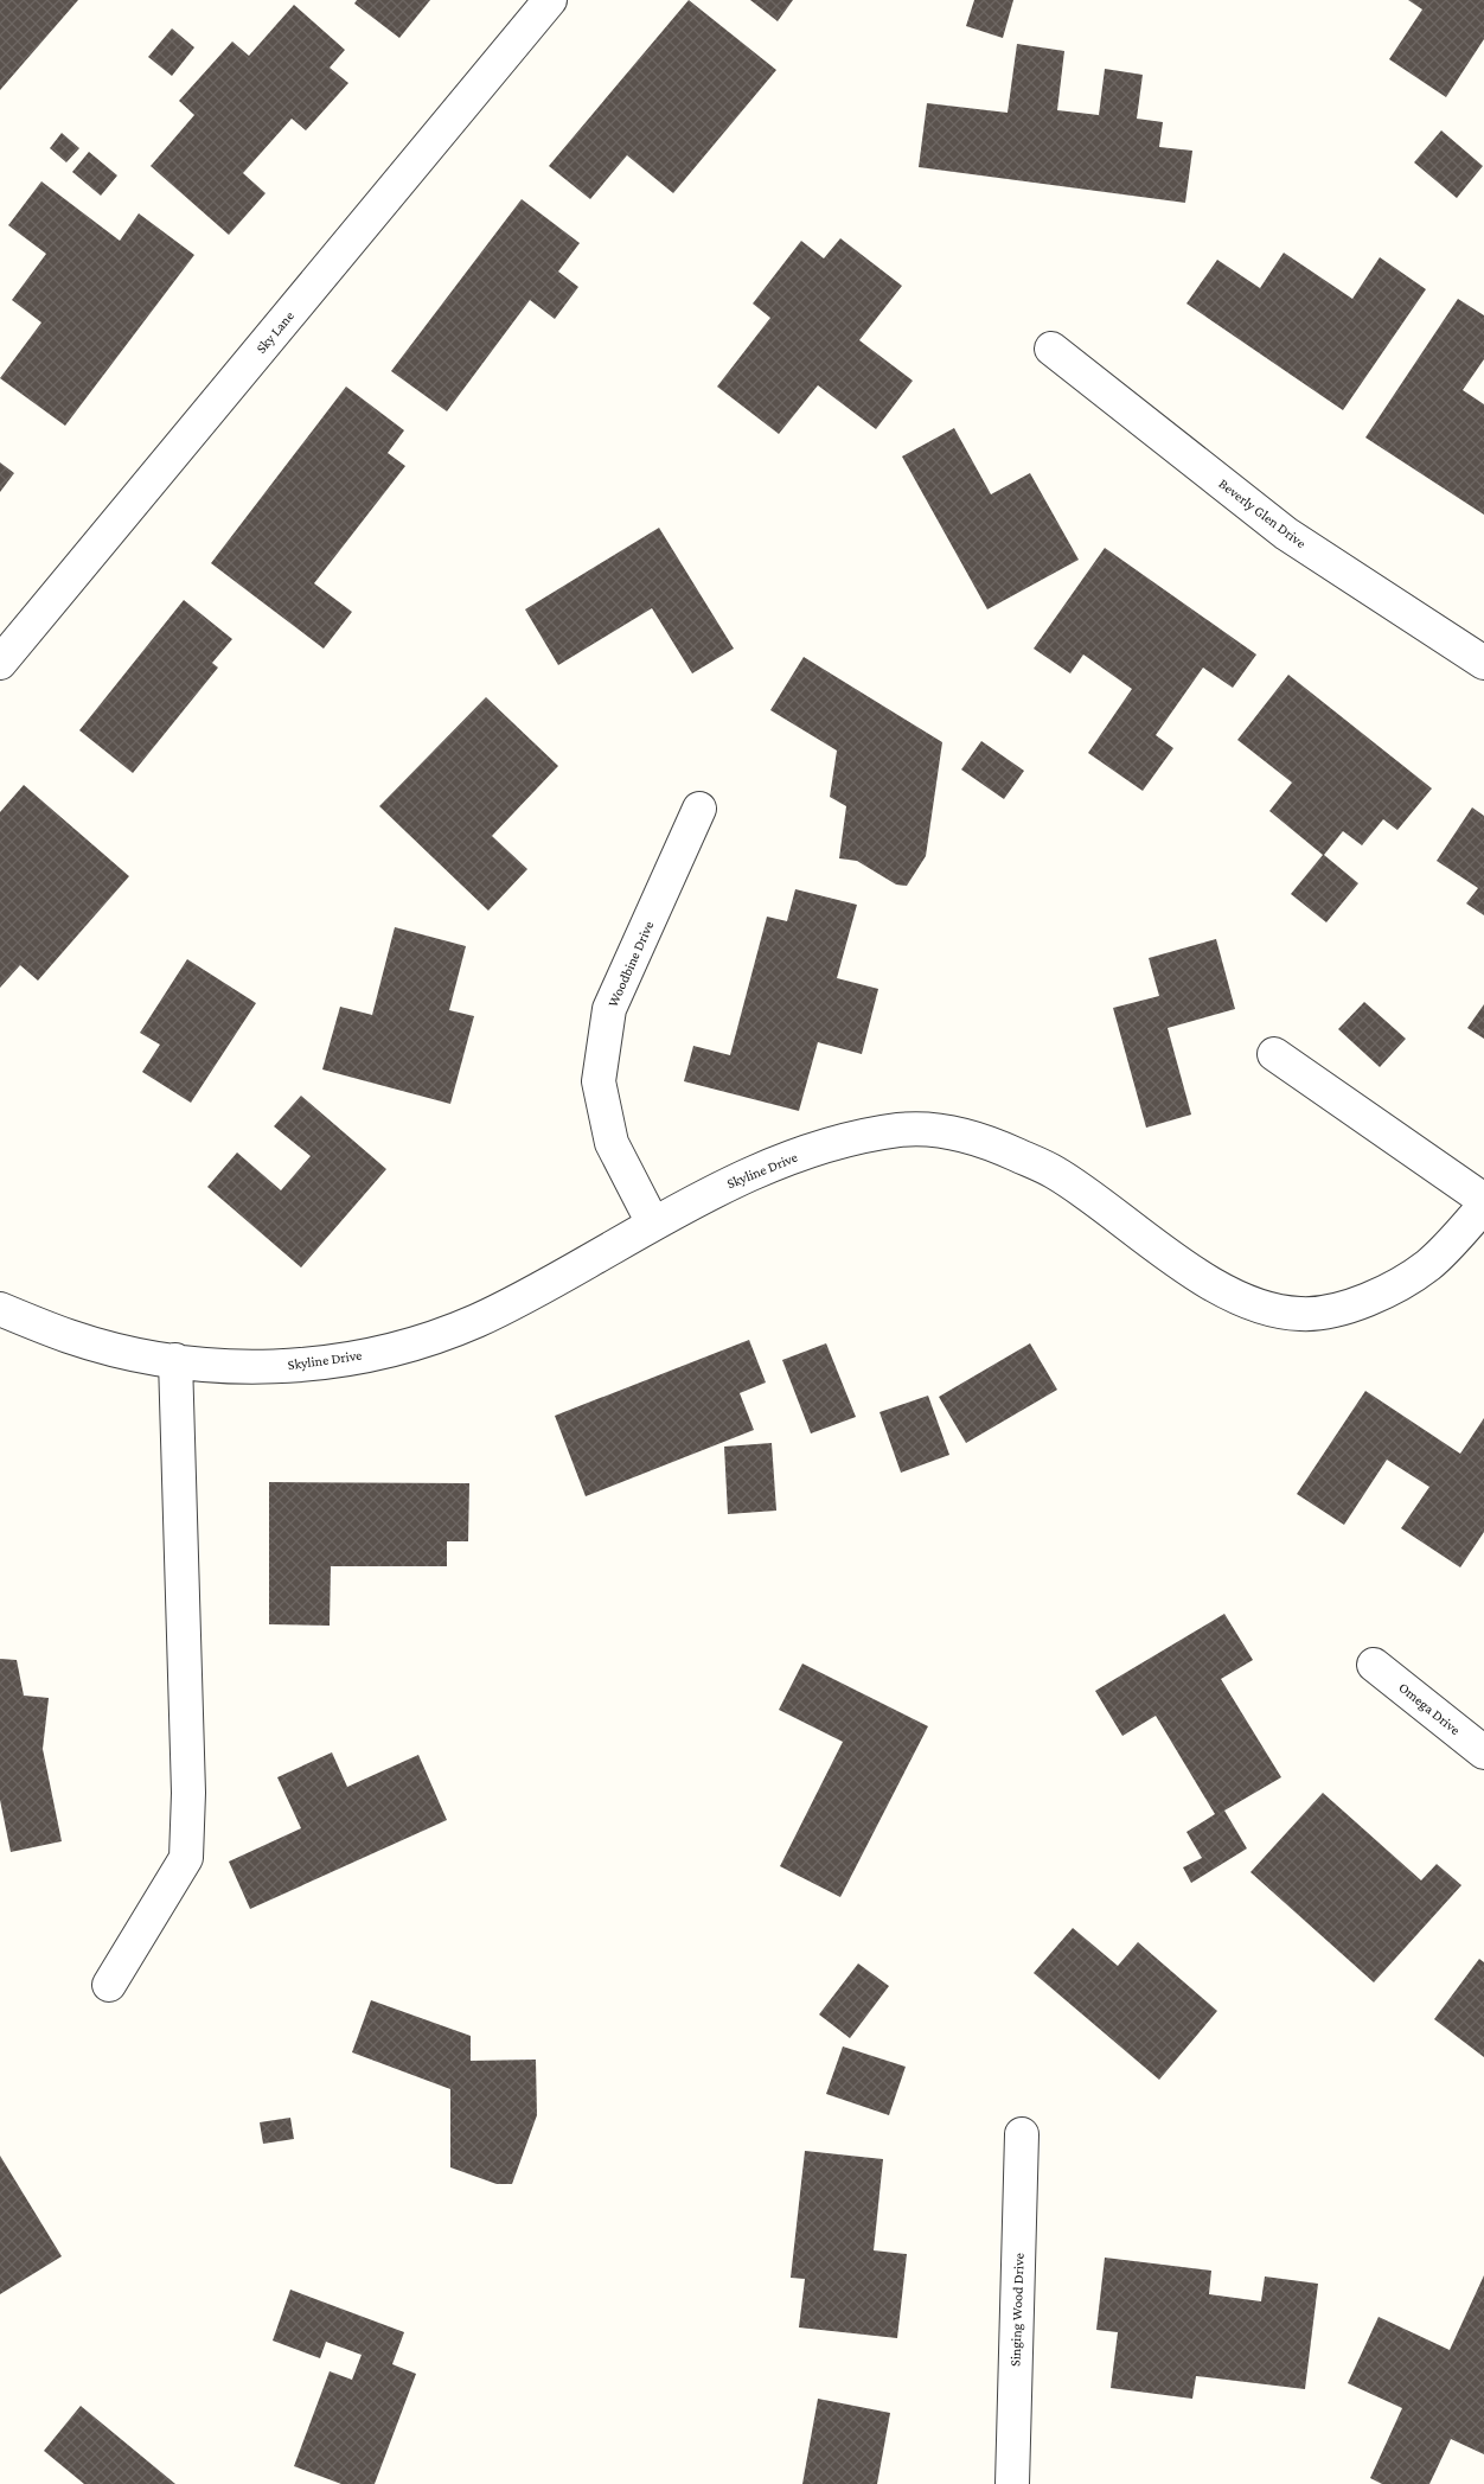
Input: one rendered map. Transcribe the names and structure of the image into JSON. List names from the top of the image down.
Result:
{
  "streets": {
    "street": [
      "Sky Lane",
      "Beverly Glen Drive",
      "Woodbine Drive",
      "Skyline Drive",
      "Omega Drive",
      "Singing Wood Drive"
    ]
  },
  "crossings": [
    ["Woodbine Drive", "Skyline Drive"]
  ]
}
